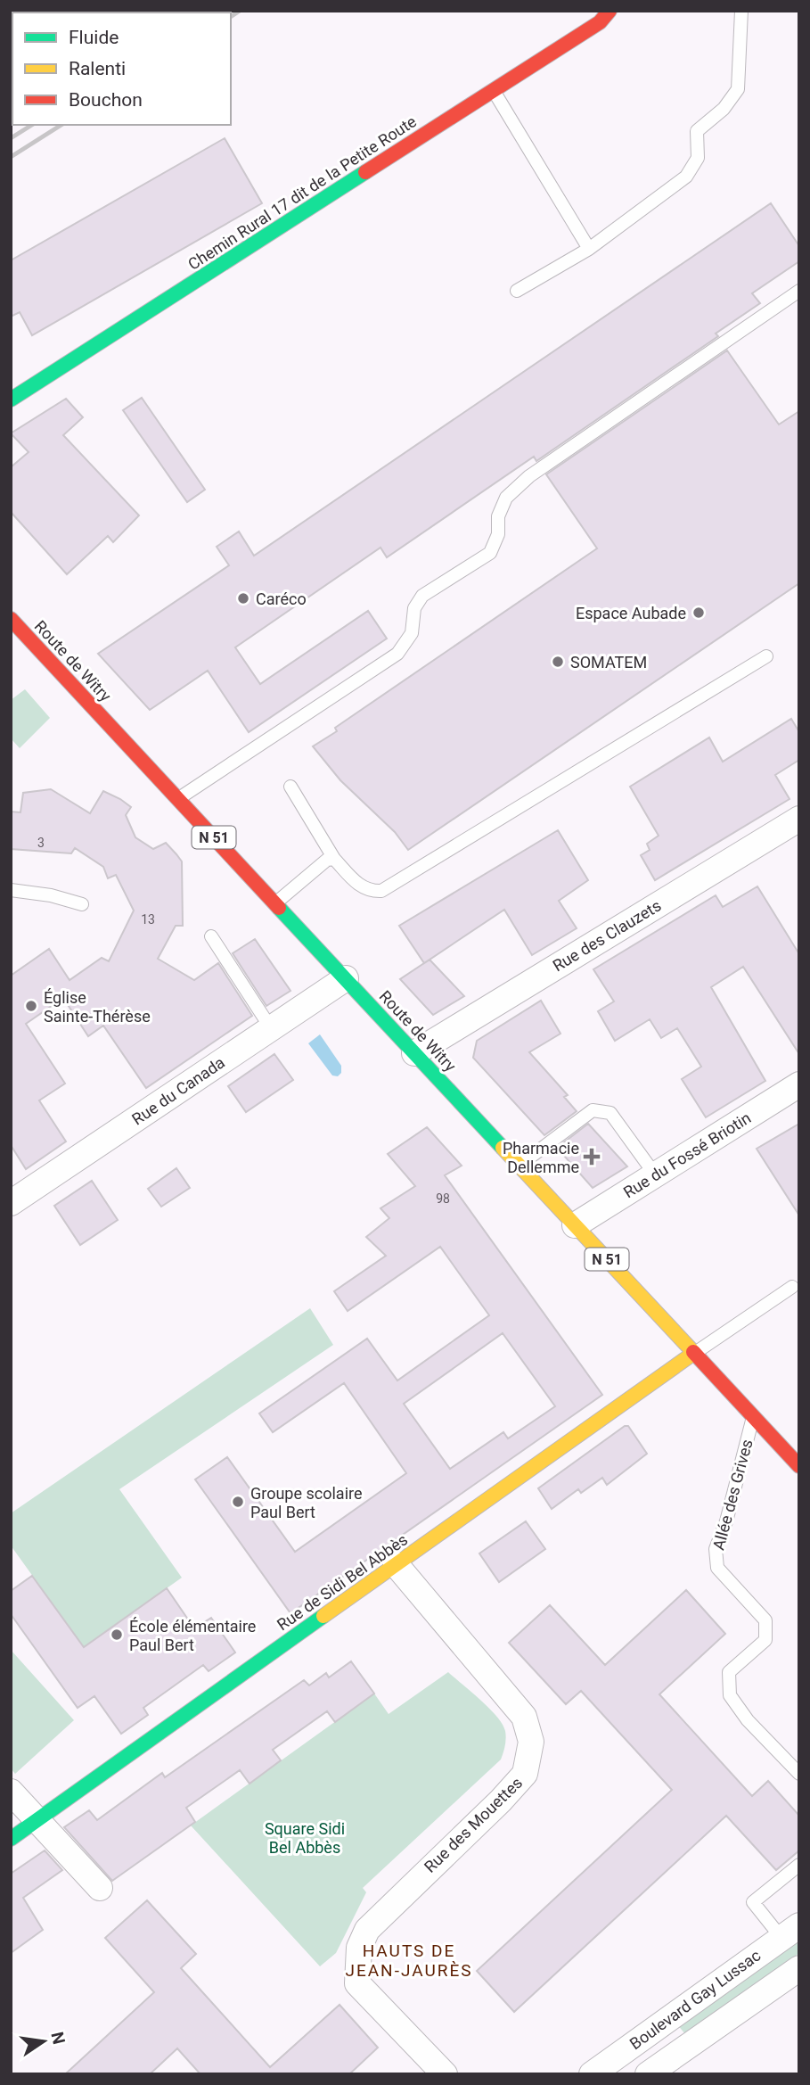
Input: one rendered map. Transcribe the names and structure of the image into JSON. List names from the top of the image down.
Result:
{
  "streets": {
    "street": [
      "Chemin Rural 17 dit de la Petite Route",
      "Route de Witry",
      "N 51",
      "Rue des Clauzets",
      "Rue du Canada",
      "Rue du Fossé Briotin",
      "Rue de Sidi Bel Abbès",
      "Rue des Mouettes",
      "Boulevard Gay Lussac"
    ],
    "lane": ["Allée des Grives"]
  },
  "crossings": [
    ["Route de Witry", "Rue des Clauzets"],
    ["Route de Witry", "Rue du Canada"],
    ["Route de Witry", "Rue du Fossé Briotin"],
    ["Route de Witry", "Allée des Grives"],
    ["Route de Witry", "Rue de Sidi Bel Abbès"],
    ["Rue de Sidi Bel Abbès", "Rue des Mouettes"]
  ],
  "districts": ["HAUTS DE JEAN-JAURÈS"],
  "parks": ["Square Sidi Bel Abbès"],
  "places": {
    "other": [
      "Caréco",
      "Espace Aubade",
      "SOMATEM",
      "Église Sainte-Thérèse",
      "Groupe scolaire Paul Bert",
      "École élémentaire Paul Bert"
    ],
    "health": ["Pharmacie Dellemme"]
  },
  "house_numbers": ["3", "13", "98"],
  "legend": ["Fluide", "Ralenti", "Bouchon"],
  "north": "right"
}
